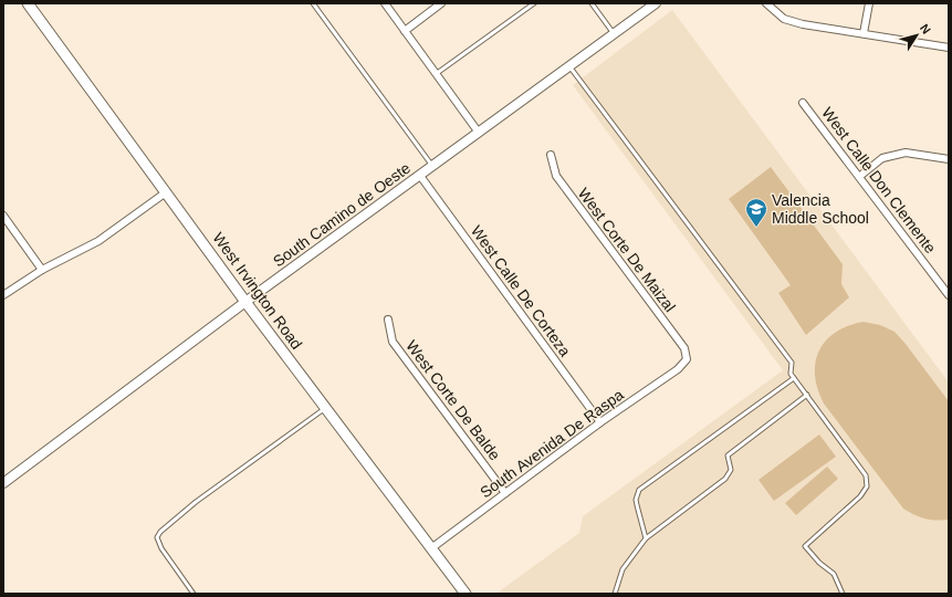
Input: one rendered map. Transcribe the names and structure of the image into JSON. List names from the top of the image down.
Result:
{
  "streets": {
    "main road": ["West Irvington Road"],
    "street": [
      "West Calle Don Clemente",
      "South Camino de Oeste",
      "West Corte De Maizal",
      "West Calle De Corteza",
      "West Corte De Balde",
      "South Avenida De Raspa"
    ]
  },
  "crossings": [
    ["South Camino de Oeste", "West Irvington Road"],
    ["South Camino de Oeste", "West Calle De Corteza"],
    ["West Corte De Maizal", "South Avenida De Raspa"],
    ["West Irvington Road", "South Avenida De Raspa"],
    ["West Calle De Corteza", "South Avenida De Raspa"],
    ["West Corte De Balde", "South Avenida De Raspa"]
  ],
  "places": {
    "school or university": ["Valencia Middle School"]
  },
  "north": "top right"
}
